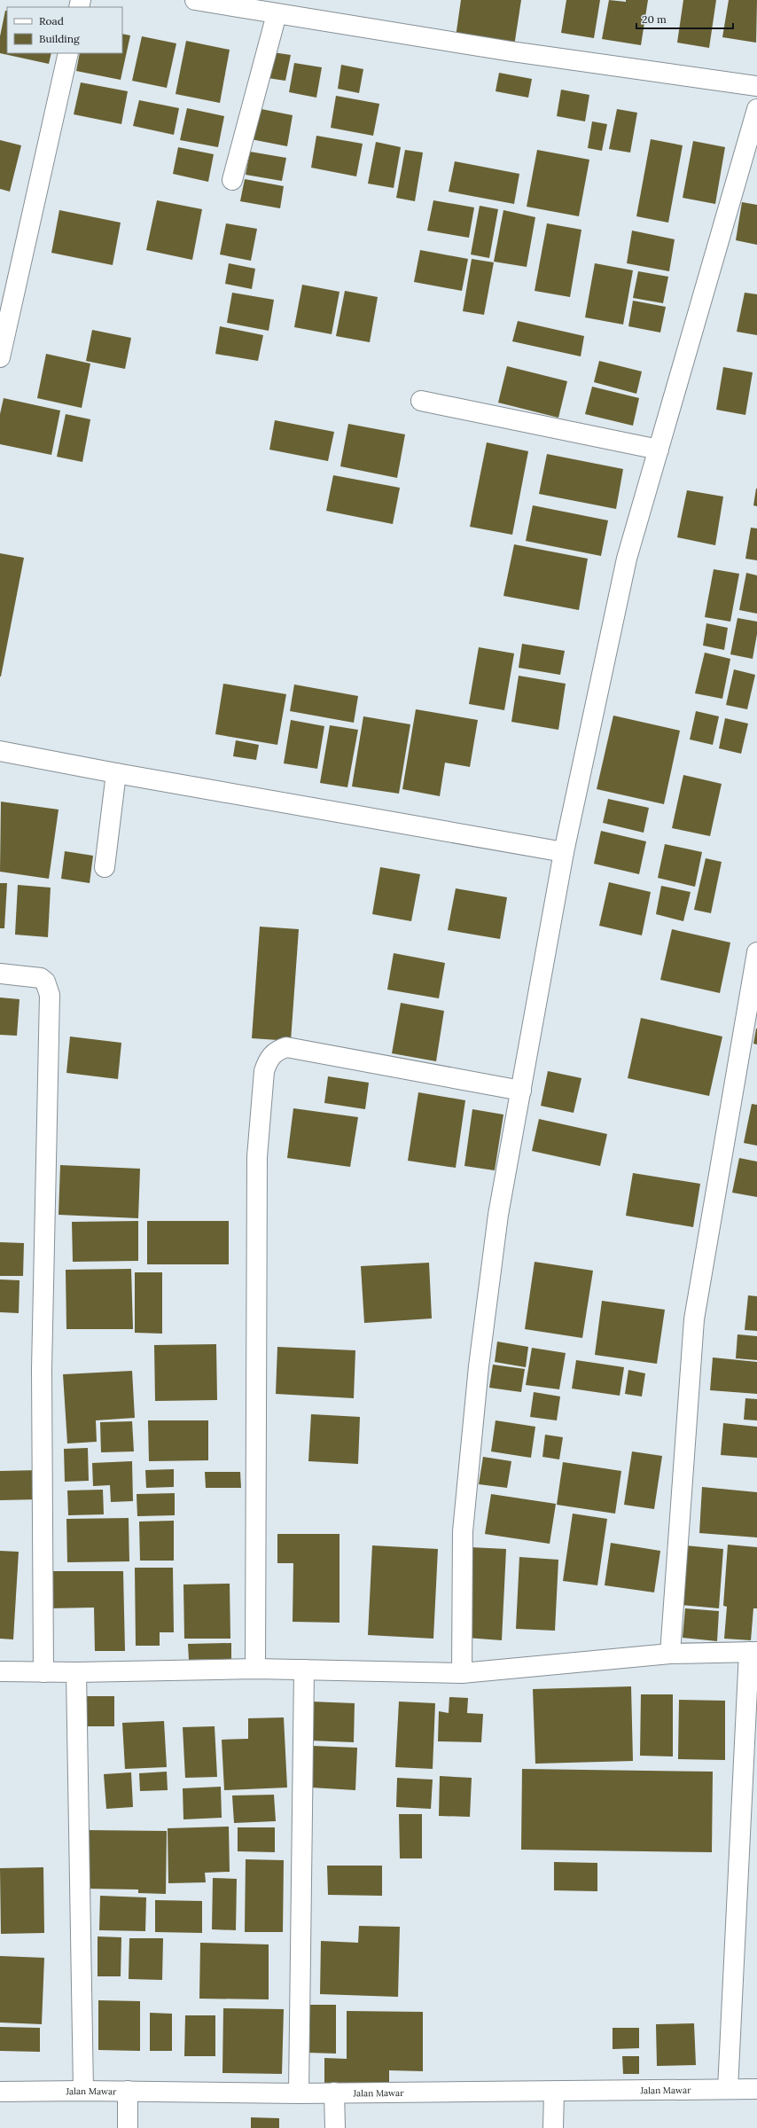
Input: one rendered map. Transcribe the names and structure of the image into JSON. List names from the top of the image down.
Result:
{
  "streets": {
    "street": ["Jalan Mawar"]
  },
  "legend": ["Road", "Building"],
  "scale_bar": "20 m"
}
